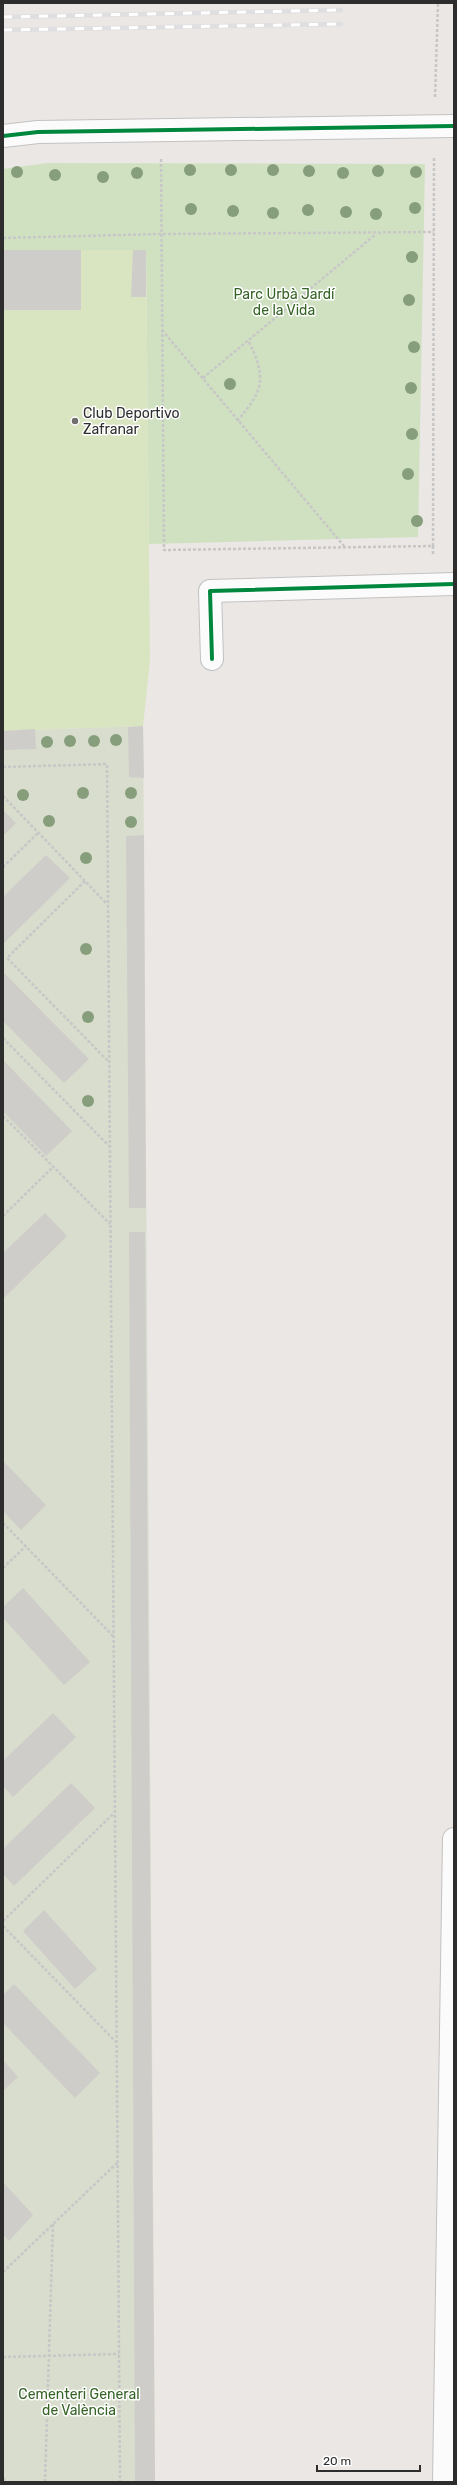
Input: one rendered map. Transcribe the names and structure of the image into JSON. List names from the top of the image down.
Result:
{
  "parks": ["Parc Urbà Jardí de la Vida", "Cementeri General de València"],
  "places": ["Club Deportivo Zafranar"],
  "scale_bar": "20 m"
}
